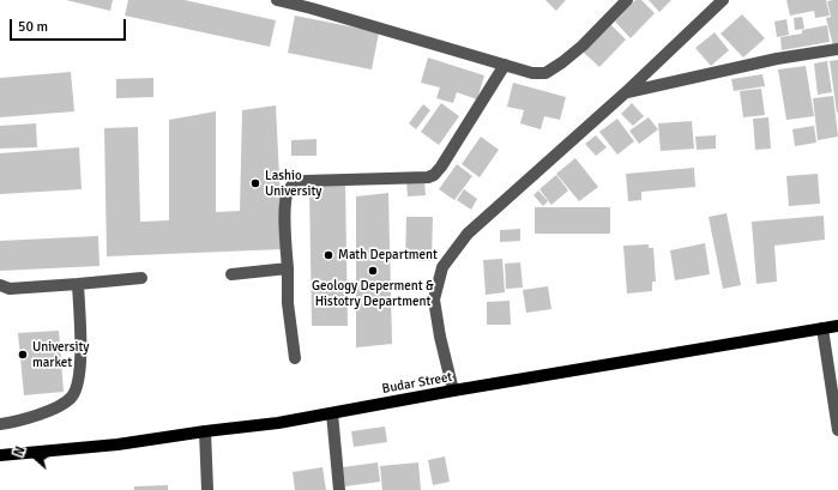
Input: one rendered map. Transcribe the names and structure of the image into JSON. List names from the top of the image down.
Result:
{
  "streets": {
    "main road": ["Budar Street"]
  },
  "places": [
    "Lashio University",
    "Math Department",
    "Geology Deperment & Histotry Department",
    "University market"
  ],
  "scale_bar": "50 m",
  "north": "left"
}
